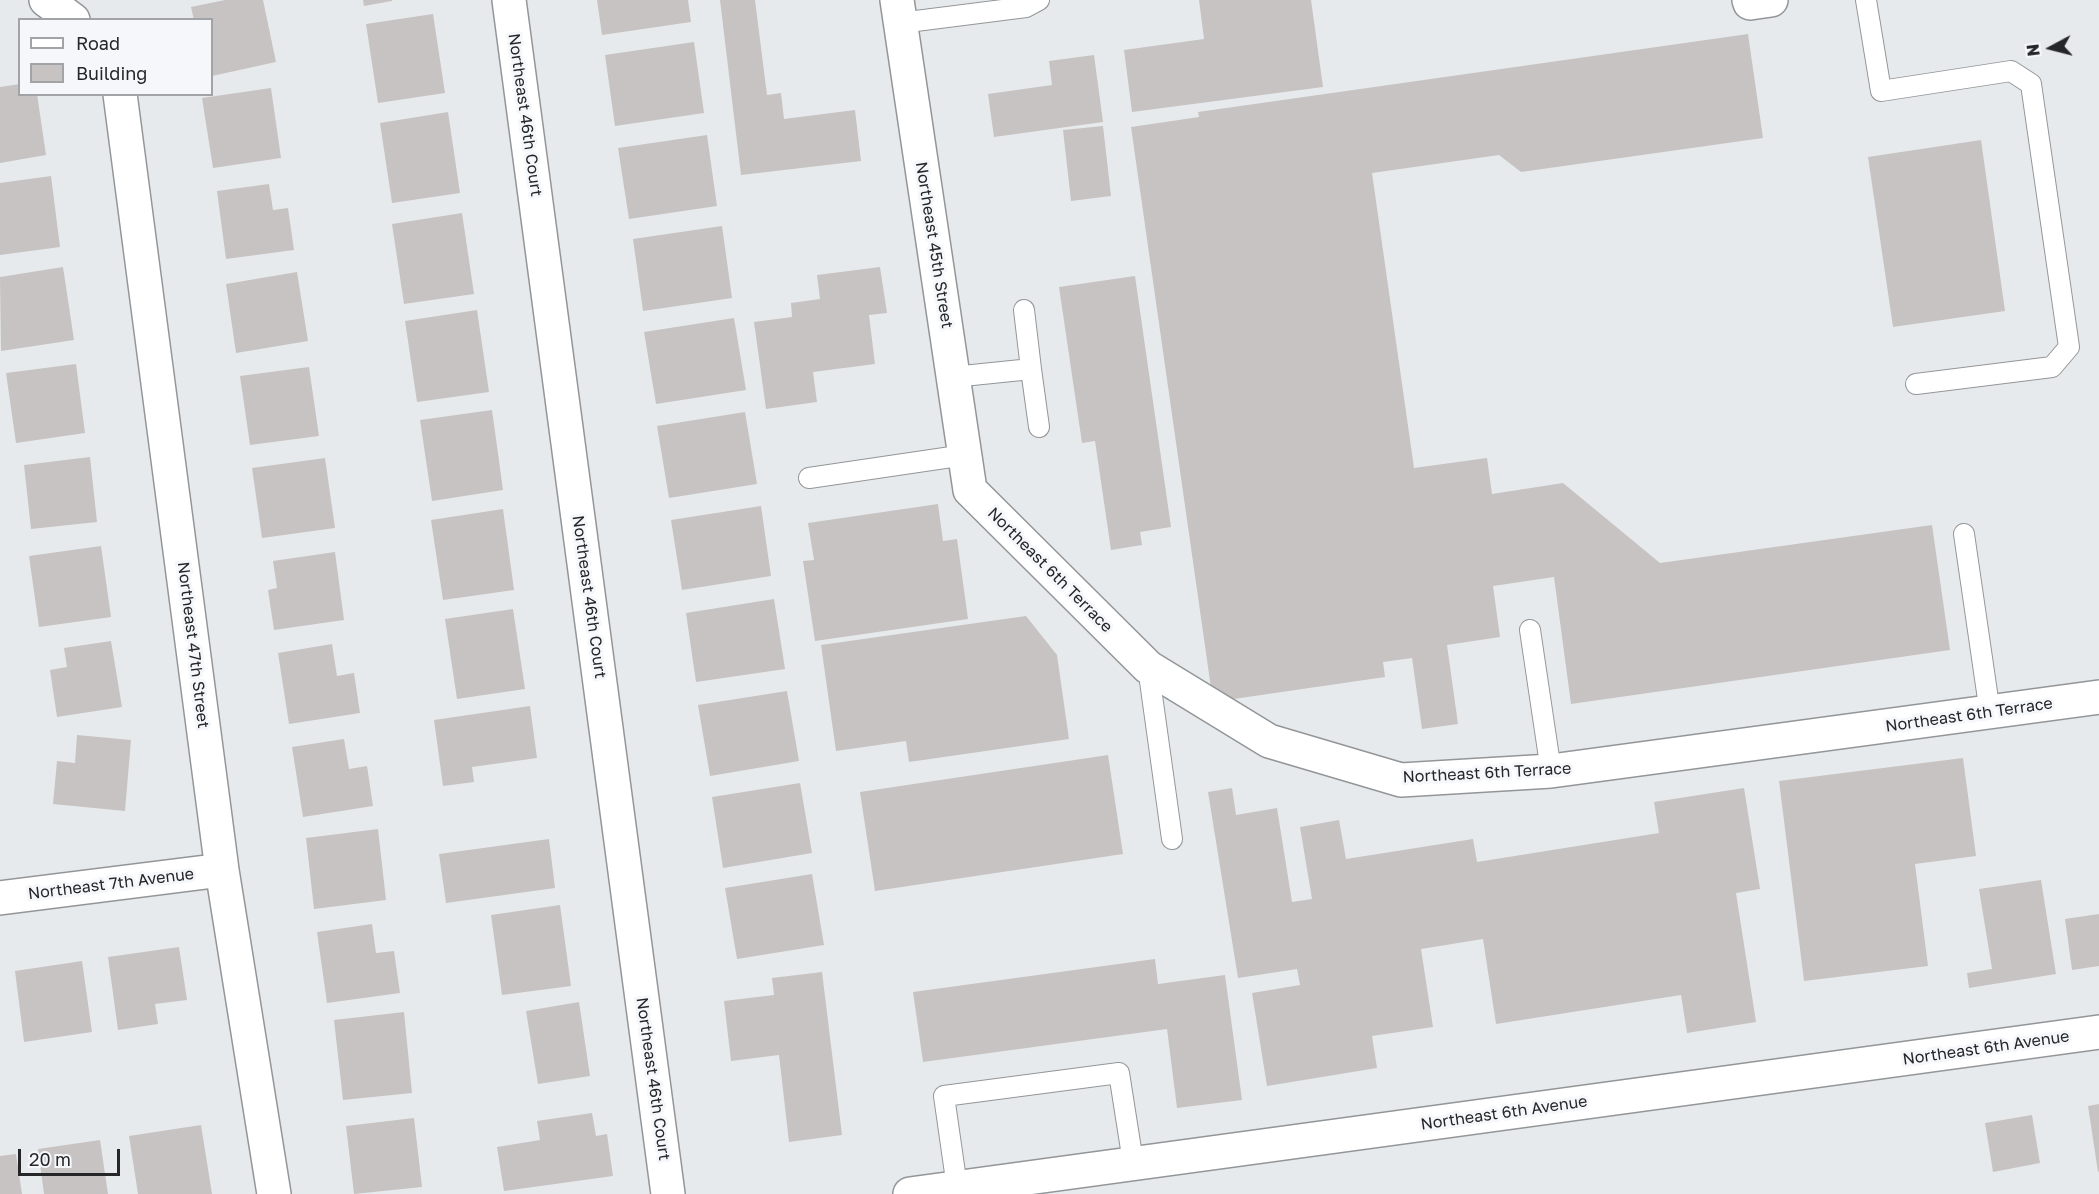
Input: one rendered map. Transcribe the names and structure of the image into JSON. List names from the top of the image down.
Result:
{
  "streets": {
    "street": [
      "Northeast 46th Court",
      "Northeast 45th Street",
      "Northeast 6th Terrace",
      "Northeast 47th Street",
      "Northeast 7th Avenue",
      "Northeast 6th Avenue"
    ]
  },
  "crossings": [
    ["Northeast 45th Street", "Northeast 6th Terrace"],
    ["Northeast 47th Street", "Northeast 7th Avenue"]
  ],
  "legend": ["Road", "Building"],
  "scale_bar": "20 m",
  "north": "left"
}
